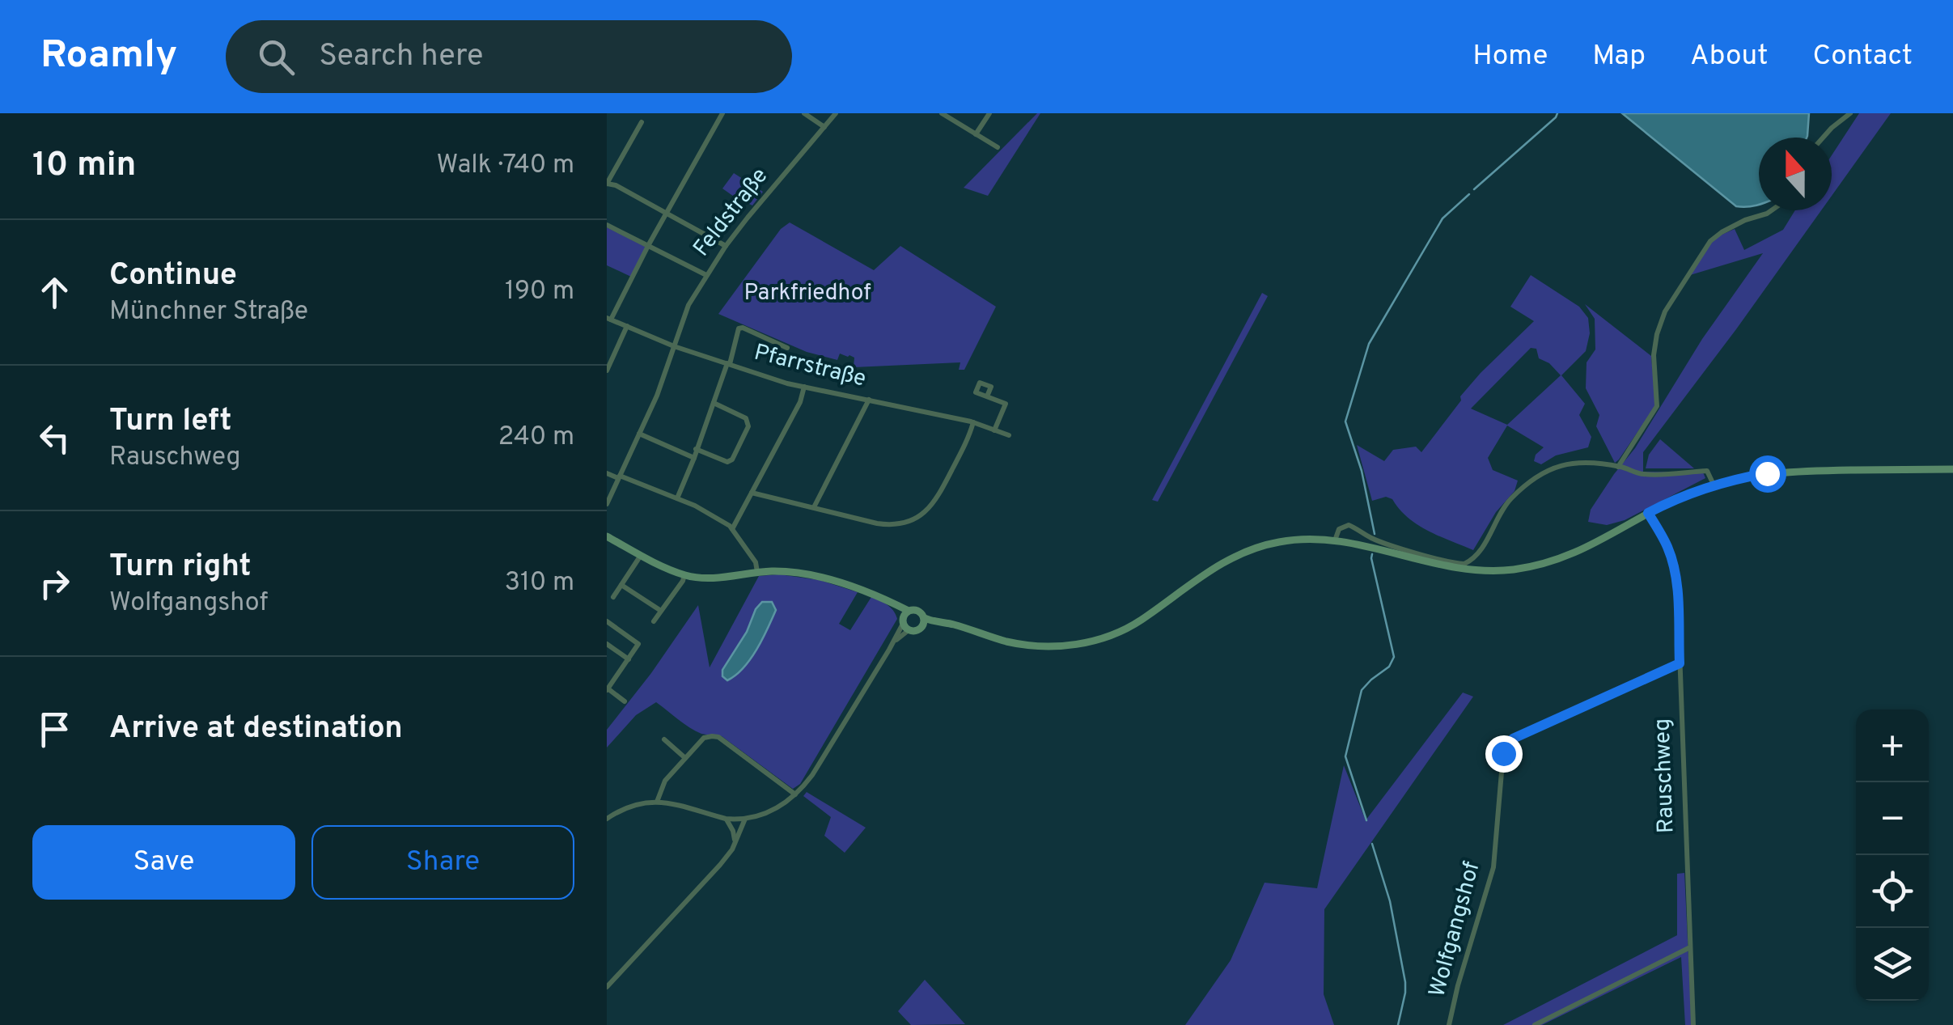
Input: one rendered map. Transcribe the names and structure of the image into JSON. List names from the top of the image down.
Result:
{
  "streets": {
    "street": [
      "Feldstraße",
      "Pfarrstraße",
      "Rauschweg",
      "Wolfgangshof"
    ]
  },
  "crossings": [
    ["Feldstraße", "Pfarrstraße"],
    ["Rauschweg", "Wolfgangshof"]
  ],
  "parks": ["Parkfriedhof"],
  "north": "top",
  "page": {
    "header": "Roamly",
    "search": "Search here",
    "nav": [
      "Home",
      "Map",
      "About",
      "Contact"
    ],
    "heading": ["10 min", "Walk · 740 m"],
    "list": [
      ["Continue", "Münchner Straße", "190 m"],
      ["Turn left", "Rauschweg", "240 m"],
      ["Turn right", "Wolfgangshof", "310 m"],
      "Arrive at destination"
    ],
    "map_buttons": ["+", "−"],
    "buttons": ["Save", "Share"]
  }
}
